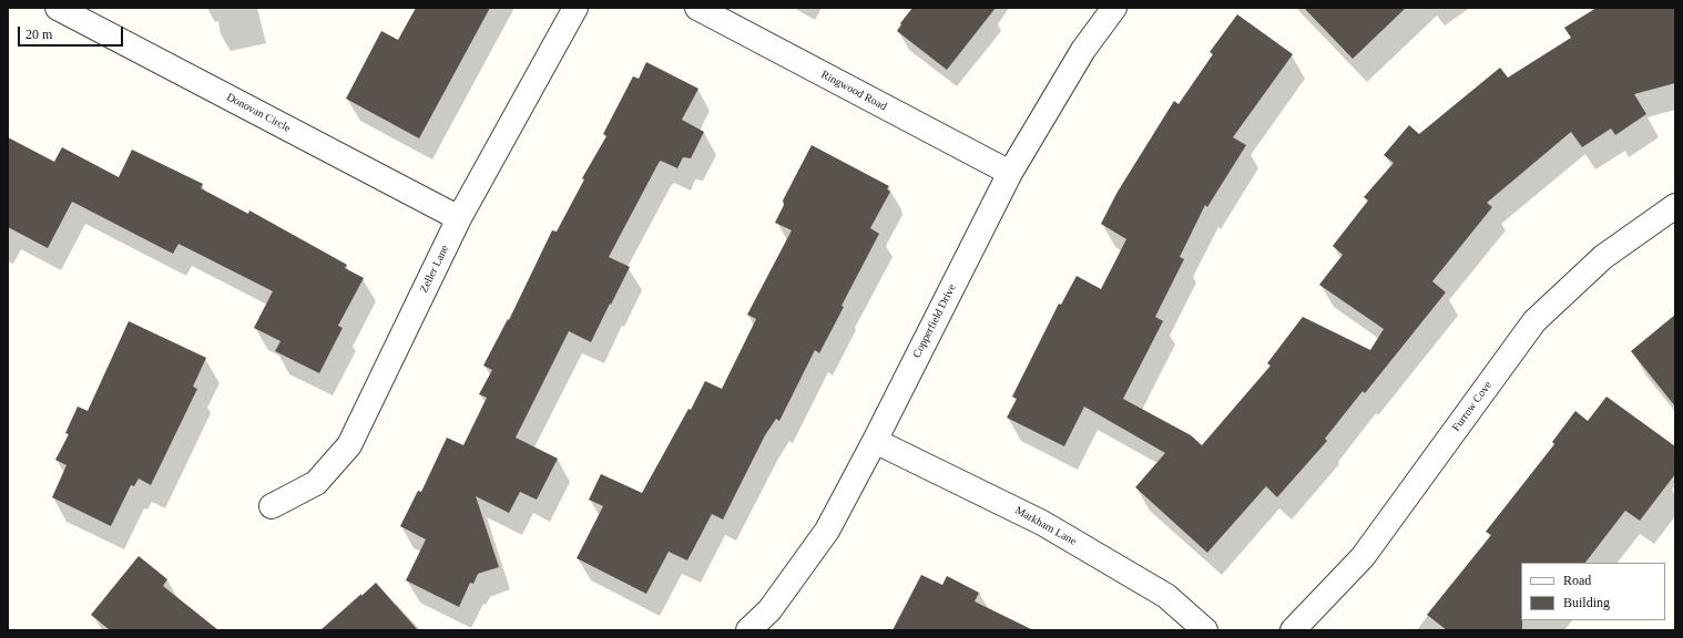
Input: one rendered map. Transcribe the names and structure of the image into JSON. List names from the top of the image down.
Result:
{
  "streets": {
    "street": [
      "Ringwood Road",
      "Donovan Circle",
      "Zeller Lane",
      "Copperfield Drive",
      "Furrow Cove",
      "Markham Lane"
    ]
  },
  "crossings": [
    ["Ringwood Road", "Copperfield Drive"],
    ["Donovan Circle", "Zeller Lane"],
    ["Copperfield Drive", "Markham Lane"]
  ],
  "legend": ["Road", "Building"],
  "scale_bar": "20 m"
}
